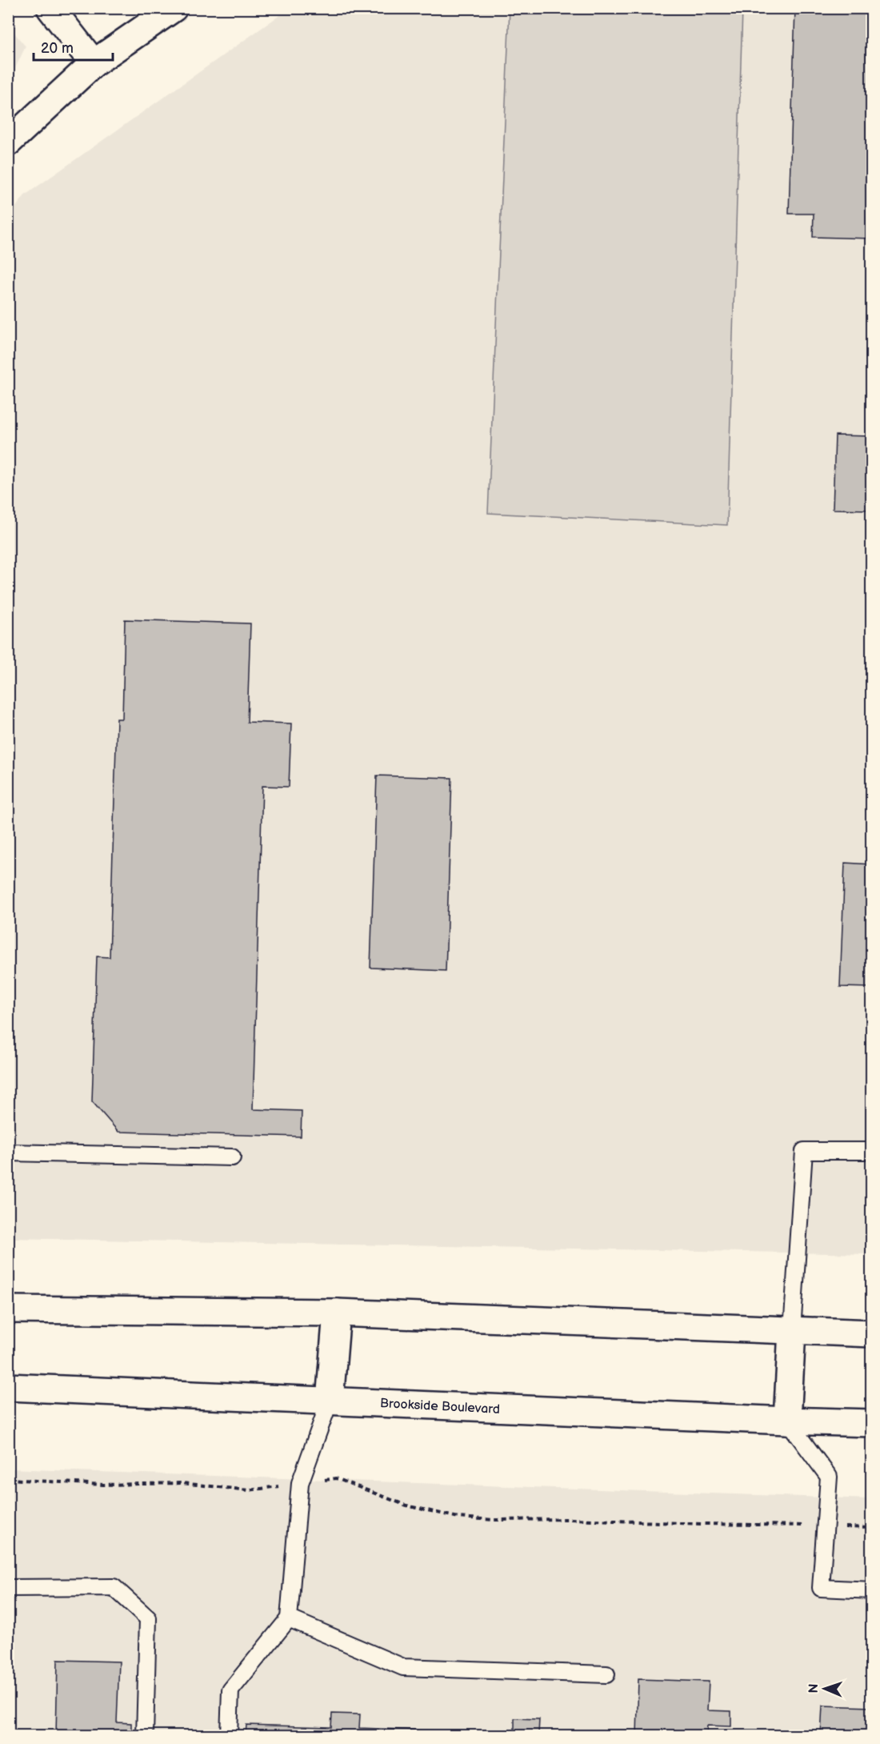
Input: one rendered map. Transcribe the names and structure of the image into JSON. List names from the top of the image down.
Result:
{
  "streets": {
    "main road": ["Brookside Boulevard"]
  },
  "scale_bar": "20 m",
  "north": "left"
}
